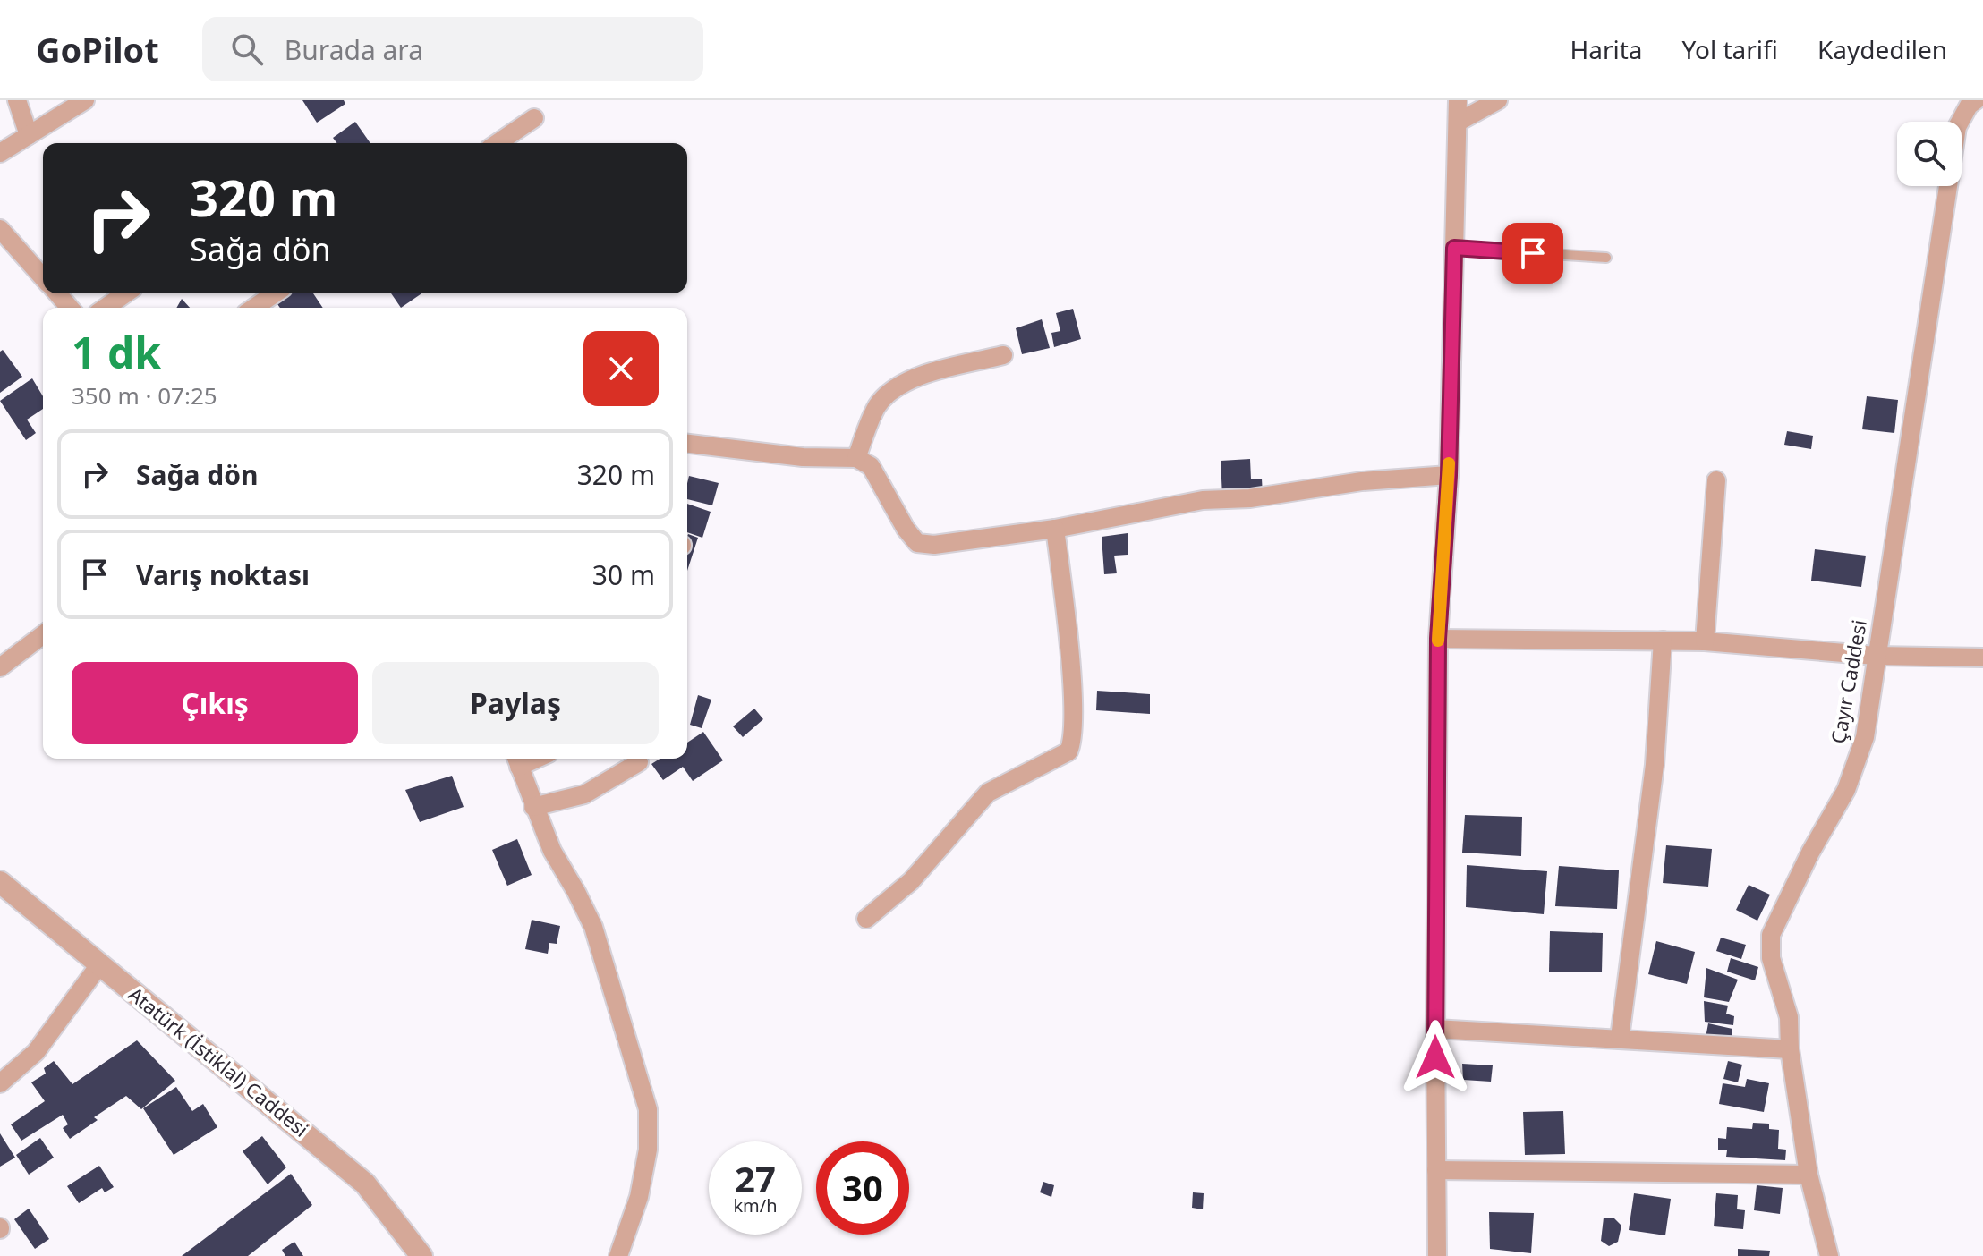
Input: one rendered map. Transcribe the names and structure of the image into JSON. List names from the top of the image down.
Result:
{
  "streets": {
    "street": ["Çayır Caddesi", "Atatürk (İstiklal) Caddesi"]
  },
  "page": {
    "header": "GoPilot",
    "search": "Burada ara",
    "nav": ["Harita", "Yol tarifi", "Kaydedilen"],
    "turn": ["320 m", "Sağa dön"],
    "heading": ["1 dk", "350 m · 07:25"],
    "list": [
      {
        "name": "Sağa dön",
        "value": "320 m"
      },
      {
        "name": "Varış noktası",
        "value": "30 m"
      }
    ],
    "buttons": ["Çıkış", "Paylaş"],
    "speed": "27 km/h",
    "limit": "30"
  }
}
